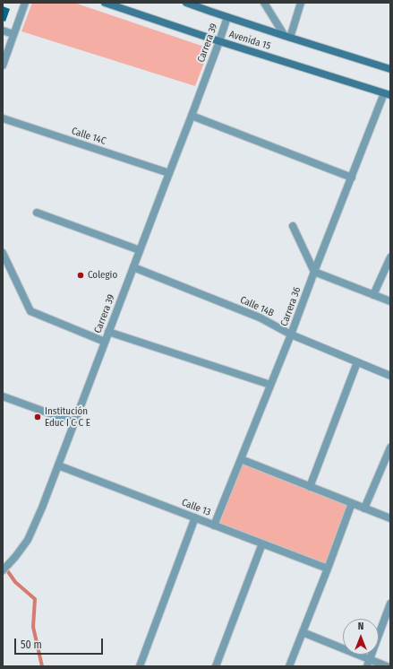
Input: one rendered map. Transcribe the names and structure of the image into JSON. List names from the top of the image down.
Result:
{
  "streets": {
    "main road": ["Avenida 15"],
    "street": [
      "Carrera 39",
      "Calle 14C",
      "Calle 14B",
      "Carrera 36",
      "Calle 13"
    ]
  },
  "crossings": [
    ["Avenida 15", "Carrera 39"],
    ["Avenida 15", "Carrera 36"],
    ["Carrera 39", "Calle 14C"],
    ["Carrera 39", "Calle 14B"],
    ["Carrera 39", "Calle 13"],
    ["Calle 14B", "Carrera 36"],
    ["Carrera 36", "Calle 13"]
  ],
  "places": ["Colegio", "Institución Educ I C C E"],
  "scale_bar": "50 m",
  "north": "top"
}
